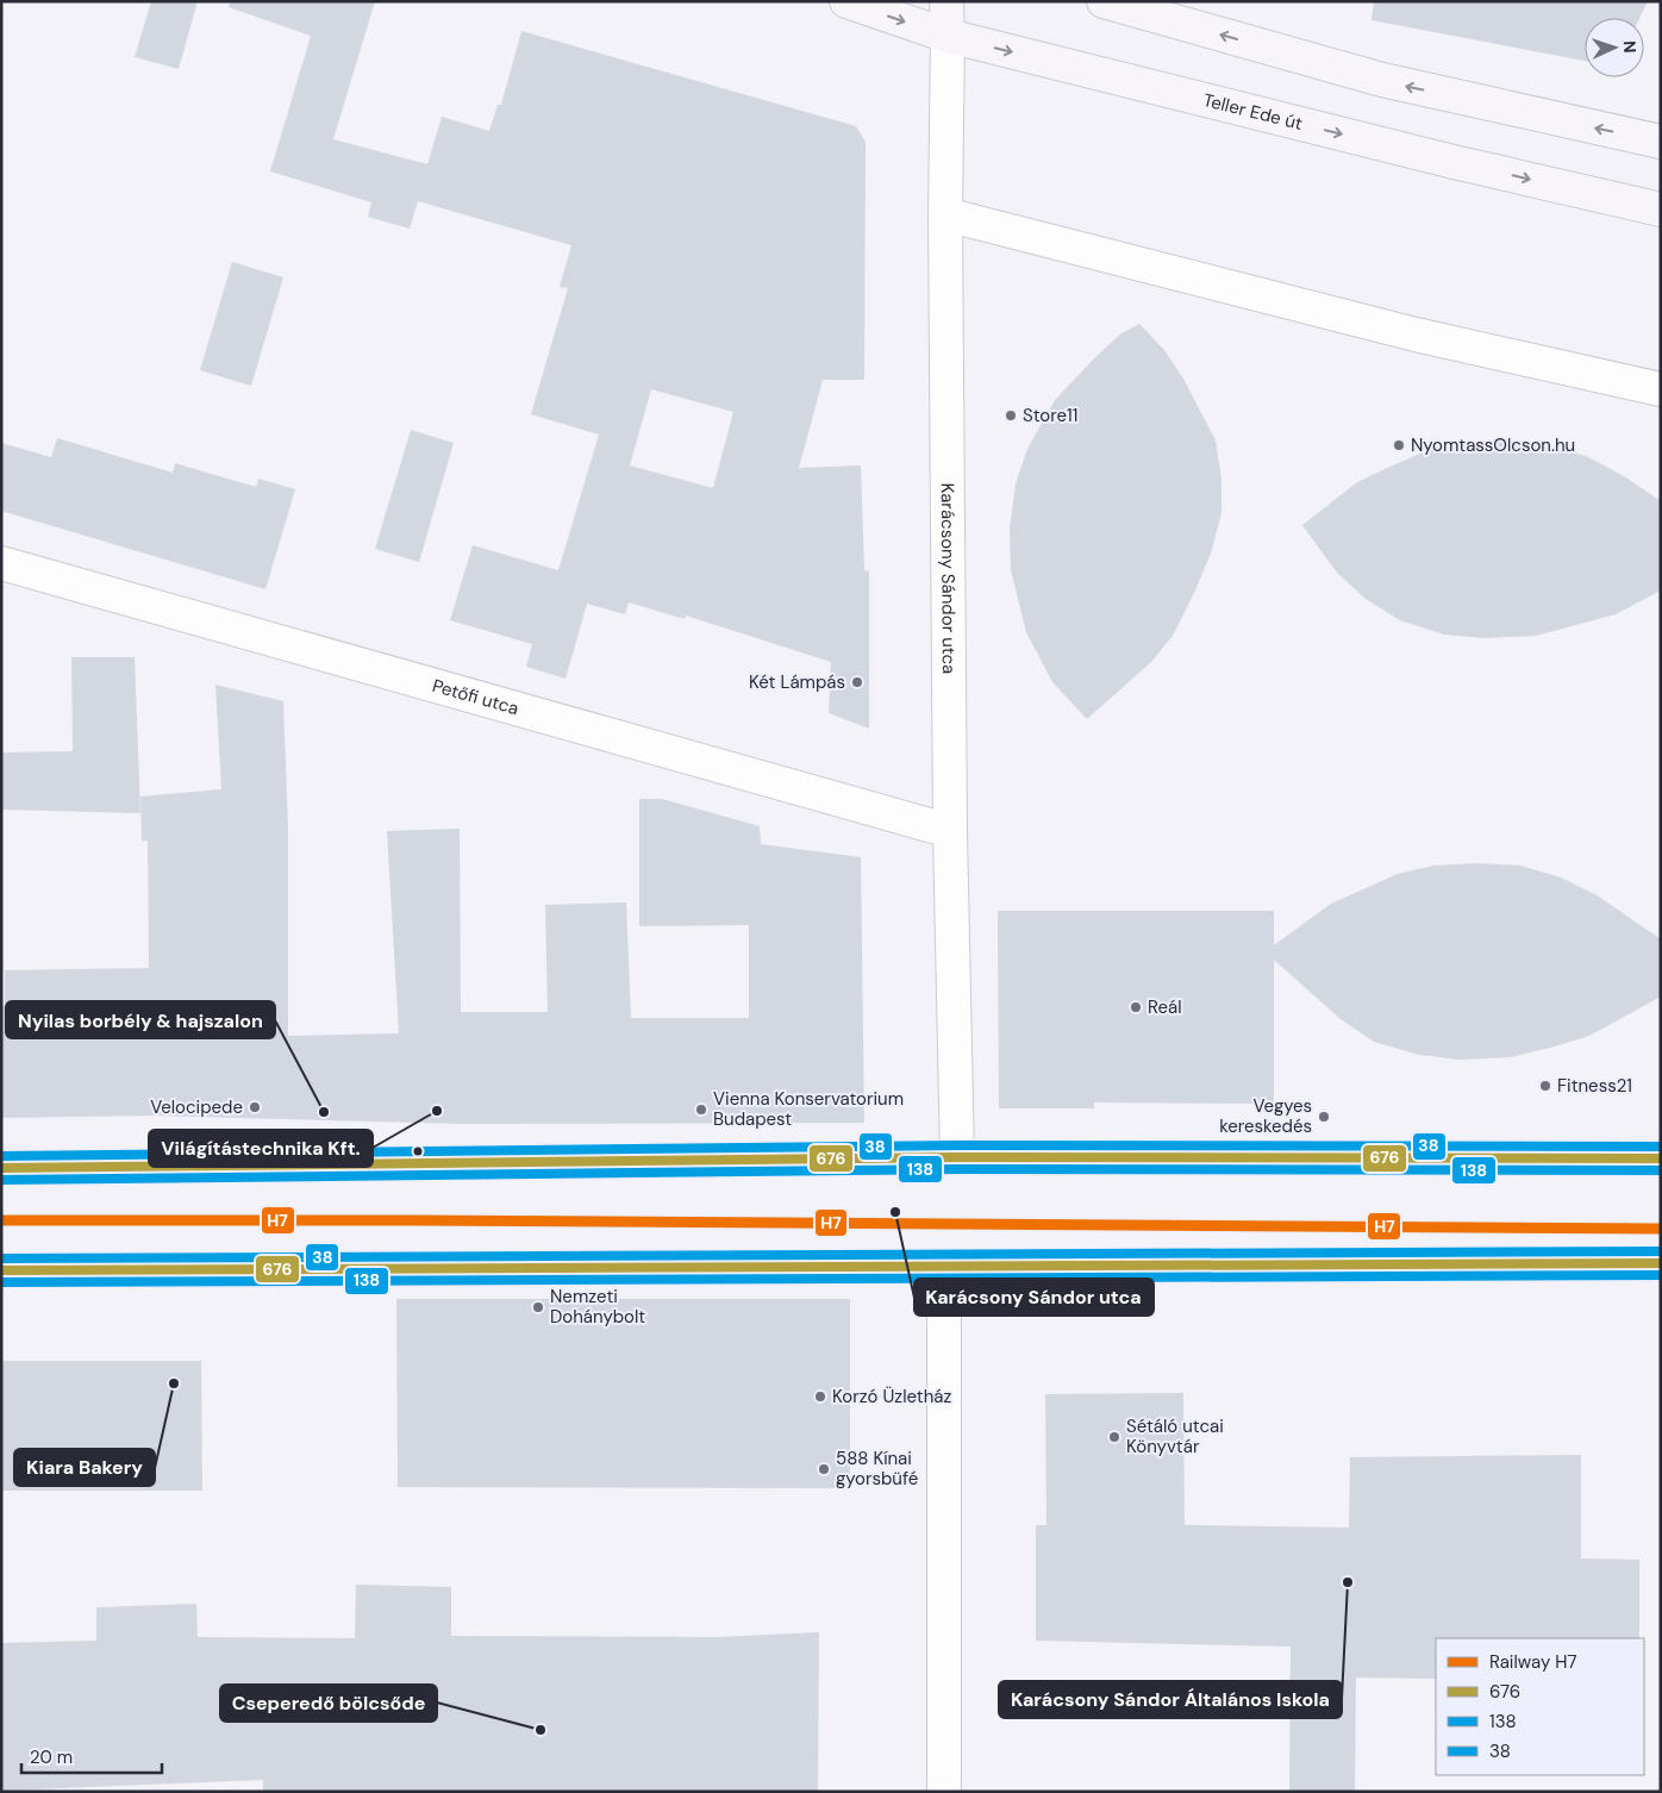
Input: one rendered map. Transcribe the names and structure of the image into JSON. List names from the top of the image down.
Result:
{
  "streets": {
    "street": ["Teller Ede út", "Karácsony Sándor utca", "Petőfi utca"]
  },
  "crossings": [
    ["Teller Ede út", "Karácsony Sándor utca"],
    ["Karácsony Sándor utca", "Petőfi utca"]
  ],
  "places": [
    "Store11",
    "NyomtassOlcson.hu",
    "Két Lámpás",
    "Reál",
    "Fitness21",
    "Velocipede",
    "Vienna Konservatorium Budapest",
    "Világítástechnika Kft.",
    "Nyilas borbély & hajszalon",
    "Vegyes kereskedés",
    "Karácsony Sándor utca",
    "Nemzeti Dohánybolt",
    "Kiara Bakery",
    "Korzó Üzletház",
    "Sétáló utcai Könyvtár",
    "588 Kínai gyorsbüfé",
    "Karácsony Sándor Általános Iskola",
    "Cseperedő bölcsőde"
  ],
  "lines": [
    "transit line 38",
    "transit line 676",
    "transit line 138",
    "rail line H7"
  ],
  "legend": [
    "Railway H7",
    "676",
    "138",
    "38"
  ],
  "scale_bar": "20 m",
  "north": "right"
}
